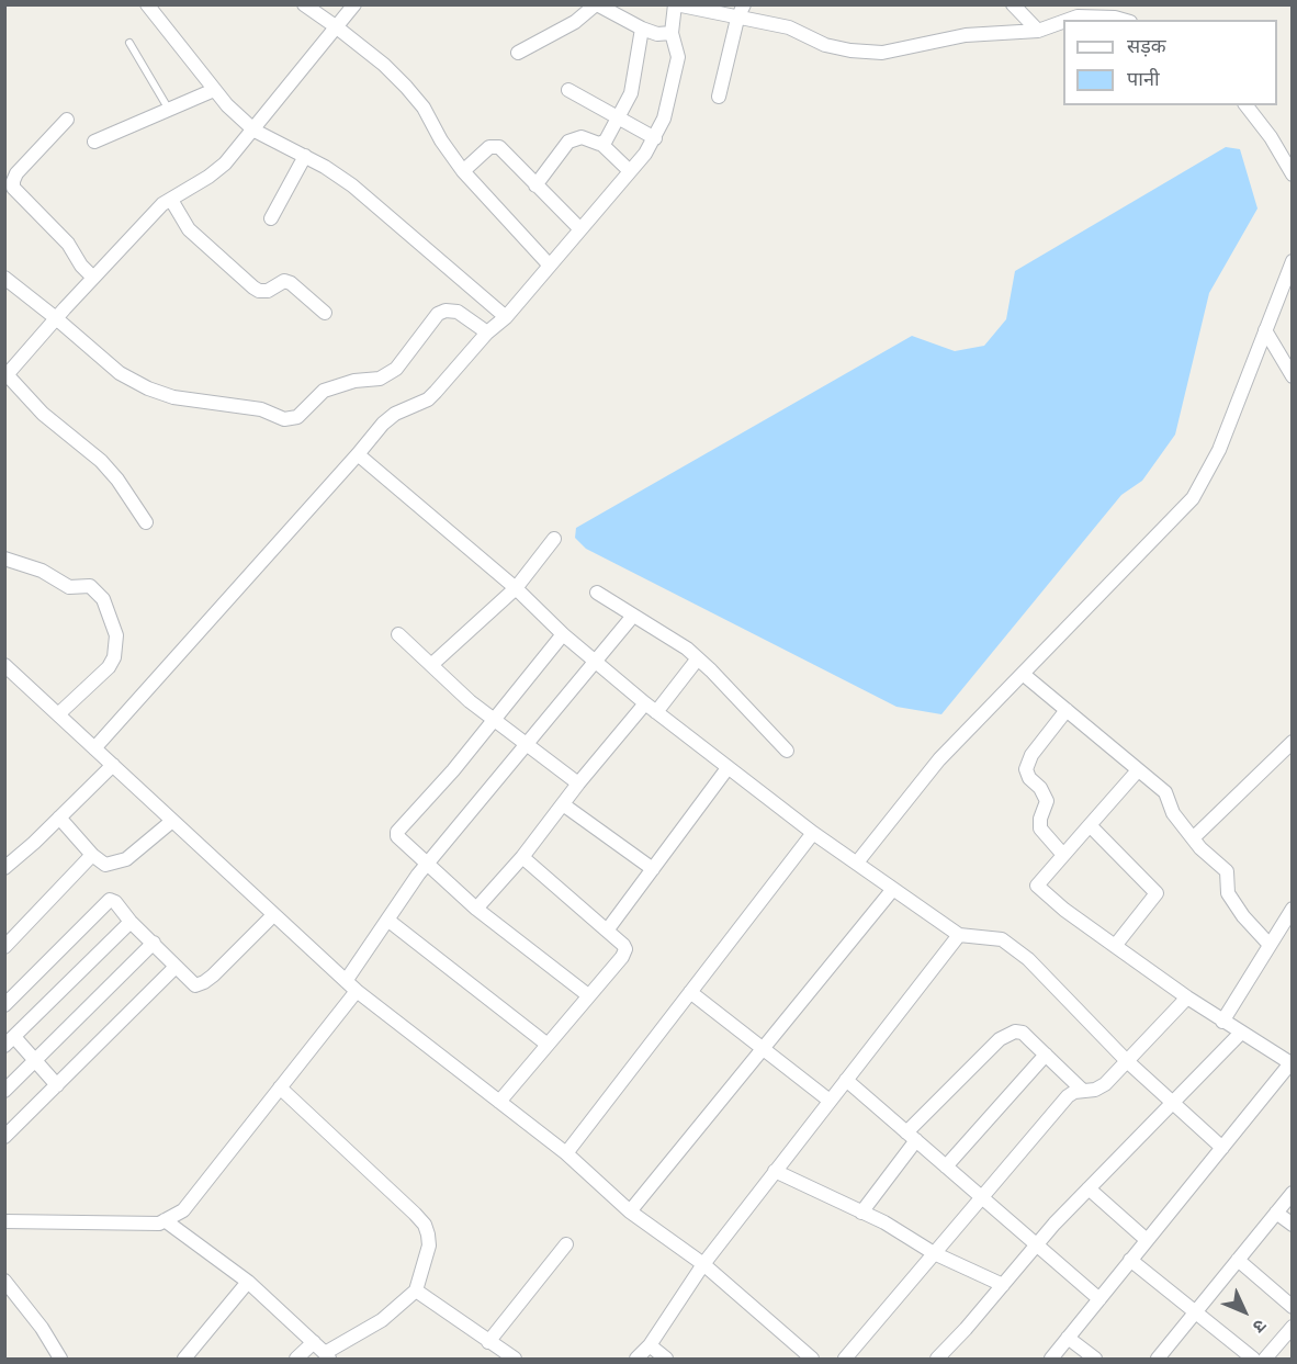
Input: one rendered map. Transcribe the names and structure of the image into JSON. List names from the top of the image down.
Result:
{
  "legend": ["सड़क", "पानी"],
  "north": "bottom right"
}
